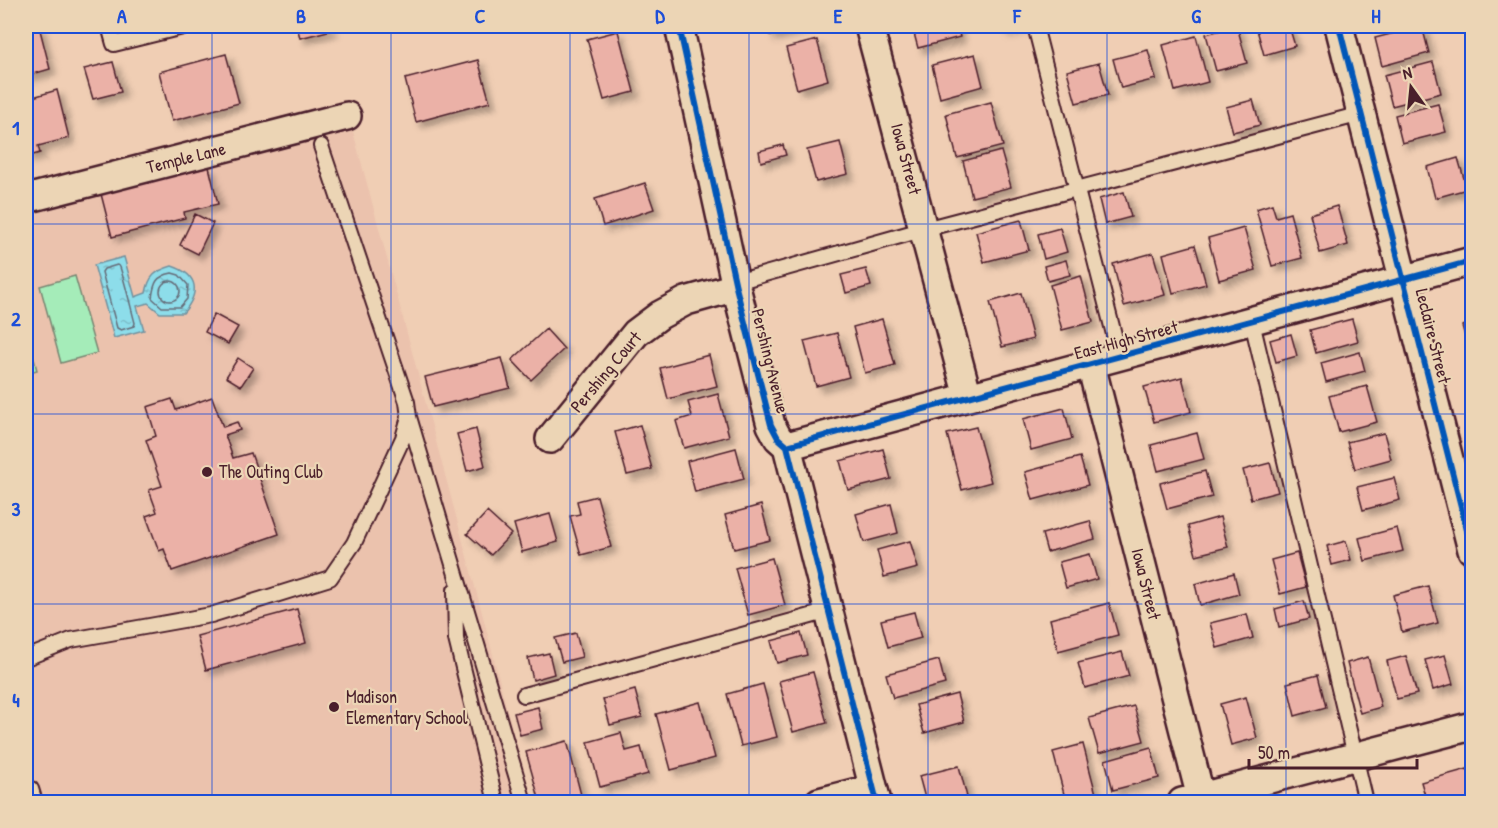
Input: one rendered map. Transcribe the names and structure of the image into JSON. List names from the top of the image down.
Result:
{
  "streets": {
    "street": [
      "Temple Lane",
      "Iowa Street",
      "Leclaire Street",
      "East High Street",
      "Pershing Avenue",
      "Pershing Court"
    ]
  },
  "crossings": [
    ["Iowa Street", "East High Street"],
    ["Leclaire Street", "East High Street"],
    ["East High Street", "Pershing Avenue"],
    ["Pershing Avenue", "Pershing Court"]
  ],
  "places": ["The Outing Club", "Madison Elementary School"],
  "scale_bar": "50 m",
  "north": "top",
  "grid": {
    "columns": [
      "A",
      "B",
      "C",
      "D",
      "E",
      "F",
      "G",
      "H"
    ],
    "rows": [
      "1",
      "2",
      "3",
      "4"
    ]
  }
}
